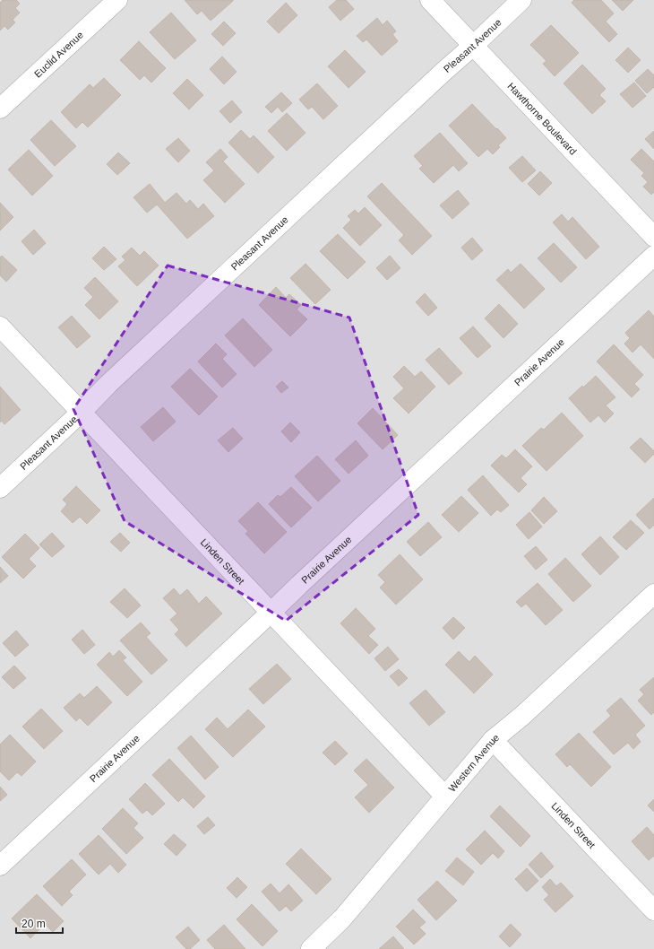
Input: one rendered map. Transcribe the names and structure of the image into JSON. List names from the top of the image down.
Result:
{
  "streets": {
    "street": [
      "Pleasant Avenue",
      "Euclid Avenue",
      "Hawthorne Boulevard",
      "Prairie Avenue",
      "Linden Street",
      "Western Avenue"
    ]
  },
  "crossings": [
    ["Pleasant Avenue", "Hawthorne Boulevard"],
    ["Pleasant Avenue", "Linden Street"],
    ["Prairie Avenue", "Linden Street"],
    ["Linden Street", "Western Avenue"]
  ],
  "scale_bar": "20 m"
}
